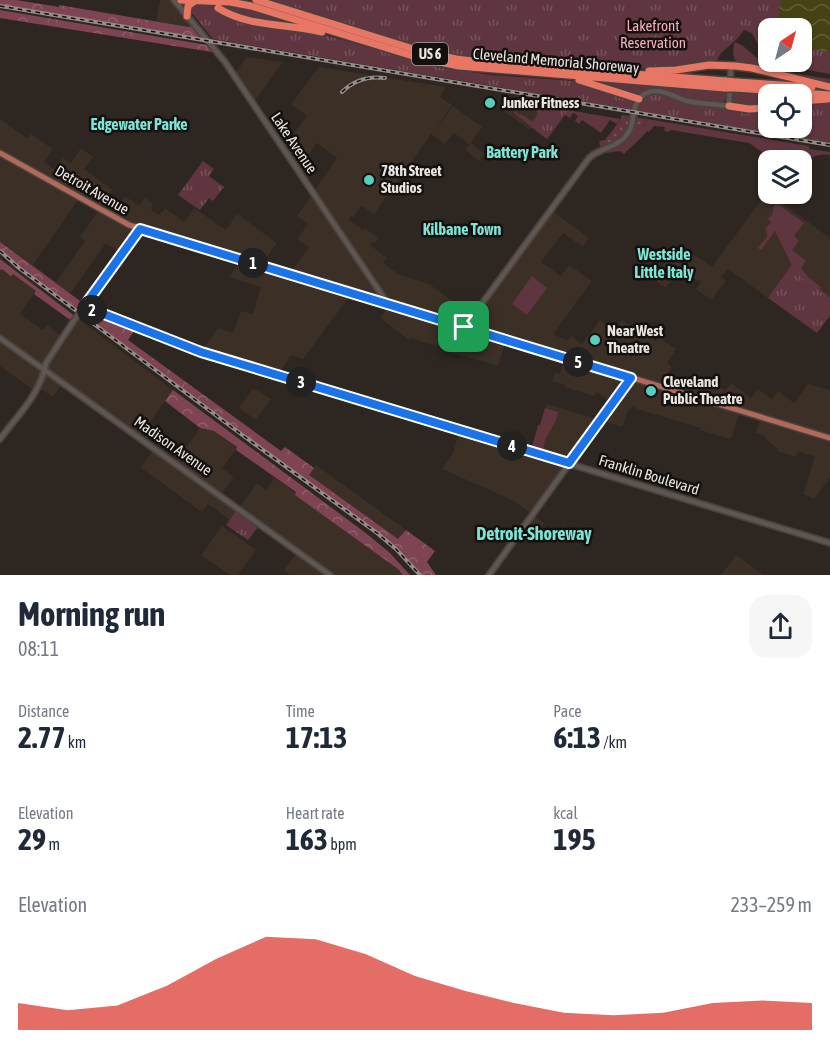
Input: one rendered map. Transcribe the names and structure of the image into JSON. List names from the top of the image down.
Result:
{
  "streets": {
    "highway": ["US 6", "Cleveland Memorial Shoreway"],
    "main road": ["Detroit Avenue"],
    "street": ["Lake Avenue", "Madison Avenue", "Franklin Boulevard"]
  },
  "crossings": [
    ["Lake Avenue", "Detroit Avenue"]
  ],
  "districts": [
    "Edgewater Parke",
    "Battery Park",
    "Kilbane Town",
    "Westside Little Italy",
    "Detroit-Shoreway"
  ],
  "parks": ["Lakefront Reservation"],
  "places": [
    "Junker Fitness",
    "78th Street Studios",
    "Near West Theatre",
    "Cleveland Public Theatre"
  ],
  "north": "top right",
  "page": {
    "pins": [
      "1",
      "2",
      "5",
      "3",
      "4"
    ],
    "heading": ["Morning run", "08:11"],
    "stats": [
      ["Distance", "2.77 km"],
      ["Time", "17:13"],
      ["Pace", "6:13 /km"],
      ["Elevation", "29 m"],
      ["Heart rate", "163 bpm"],
      ["kcal", "195"]
    ],
    "chart": ["Elevation", "233–259 m"]
  }
}
